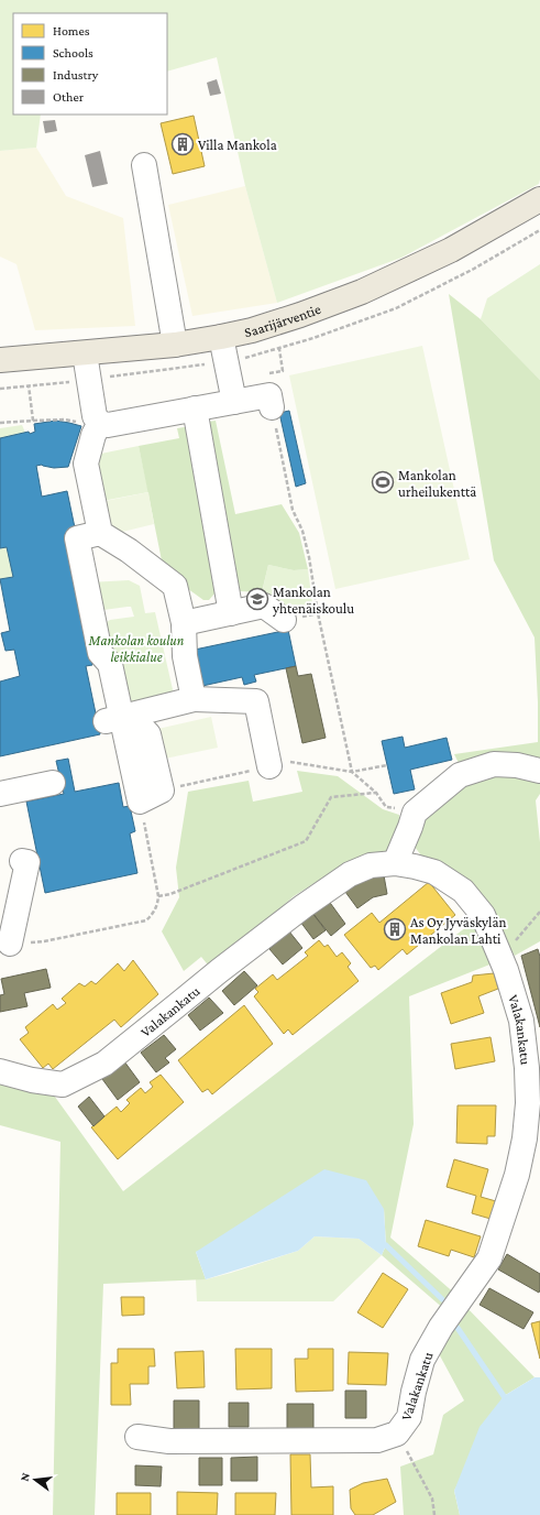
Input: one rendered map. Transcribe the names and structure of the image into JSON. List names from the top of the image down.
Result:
{
  "streets": {
    "main road": ["Saarijärventie"],
    "street": ["Valakankatu"]
  },
  "parks": ["Mankolan koulun leikkialue"],
  "places": {
    "building": ["Villa Mankola", "As Oy Jyväskylän Mankolan Lahti"],
    "sports": ["Mankolan urheilukenttä"],
    "school or university": ["Mankolan yhtenäiskoulu"]
  },
  "legend": [
    "Homes",
    "Schools",
    "Industry",
    "Other"
  ],
  "north": "left"
}
